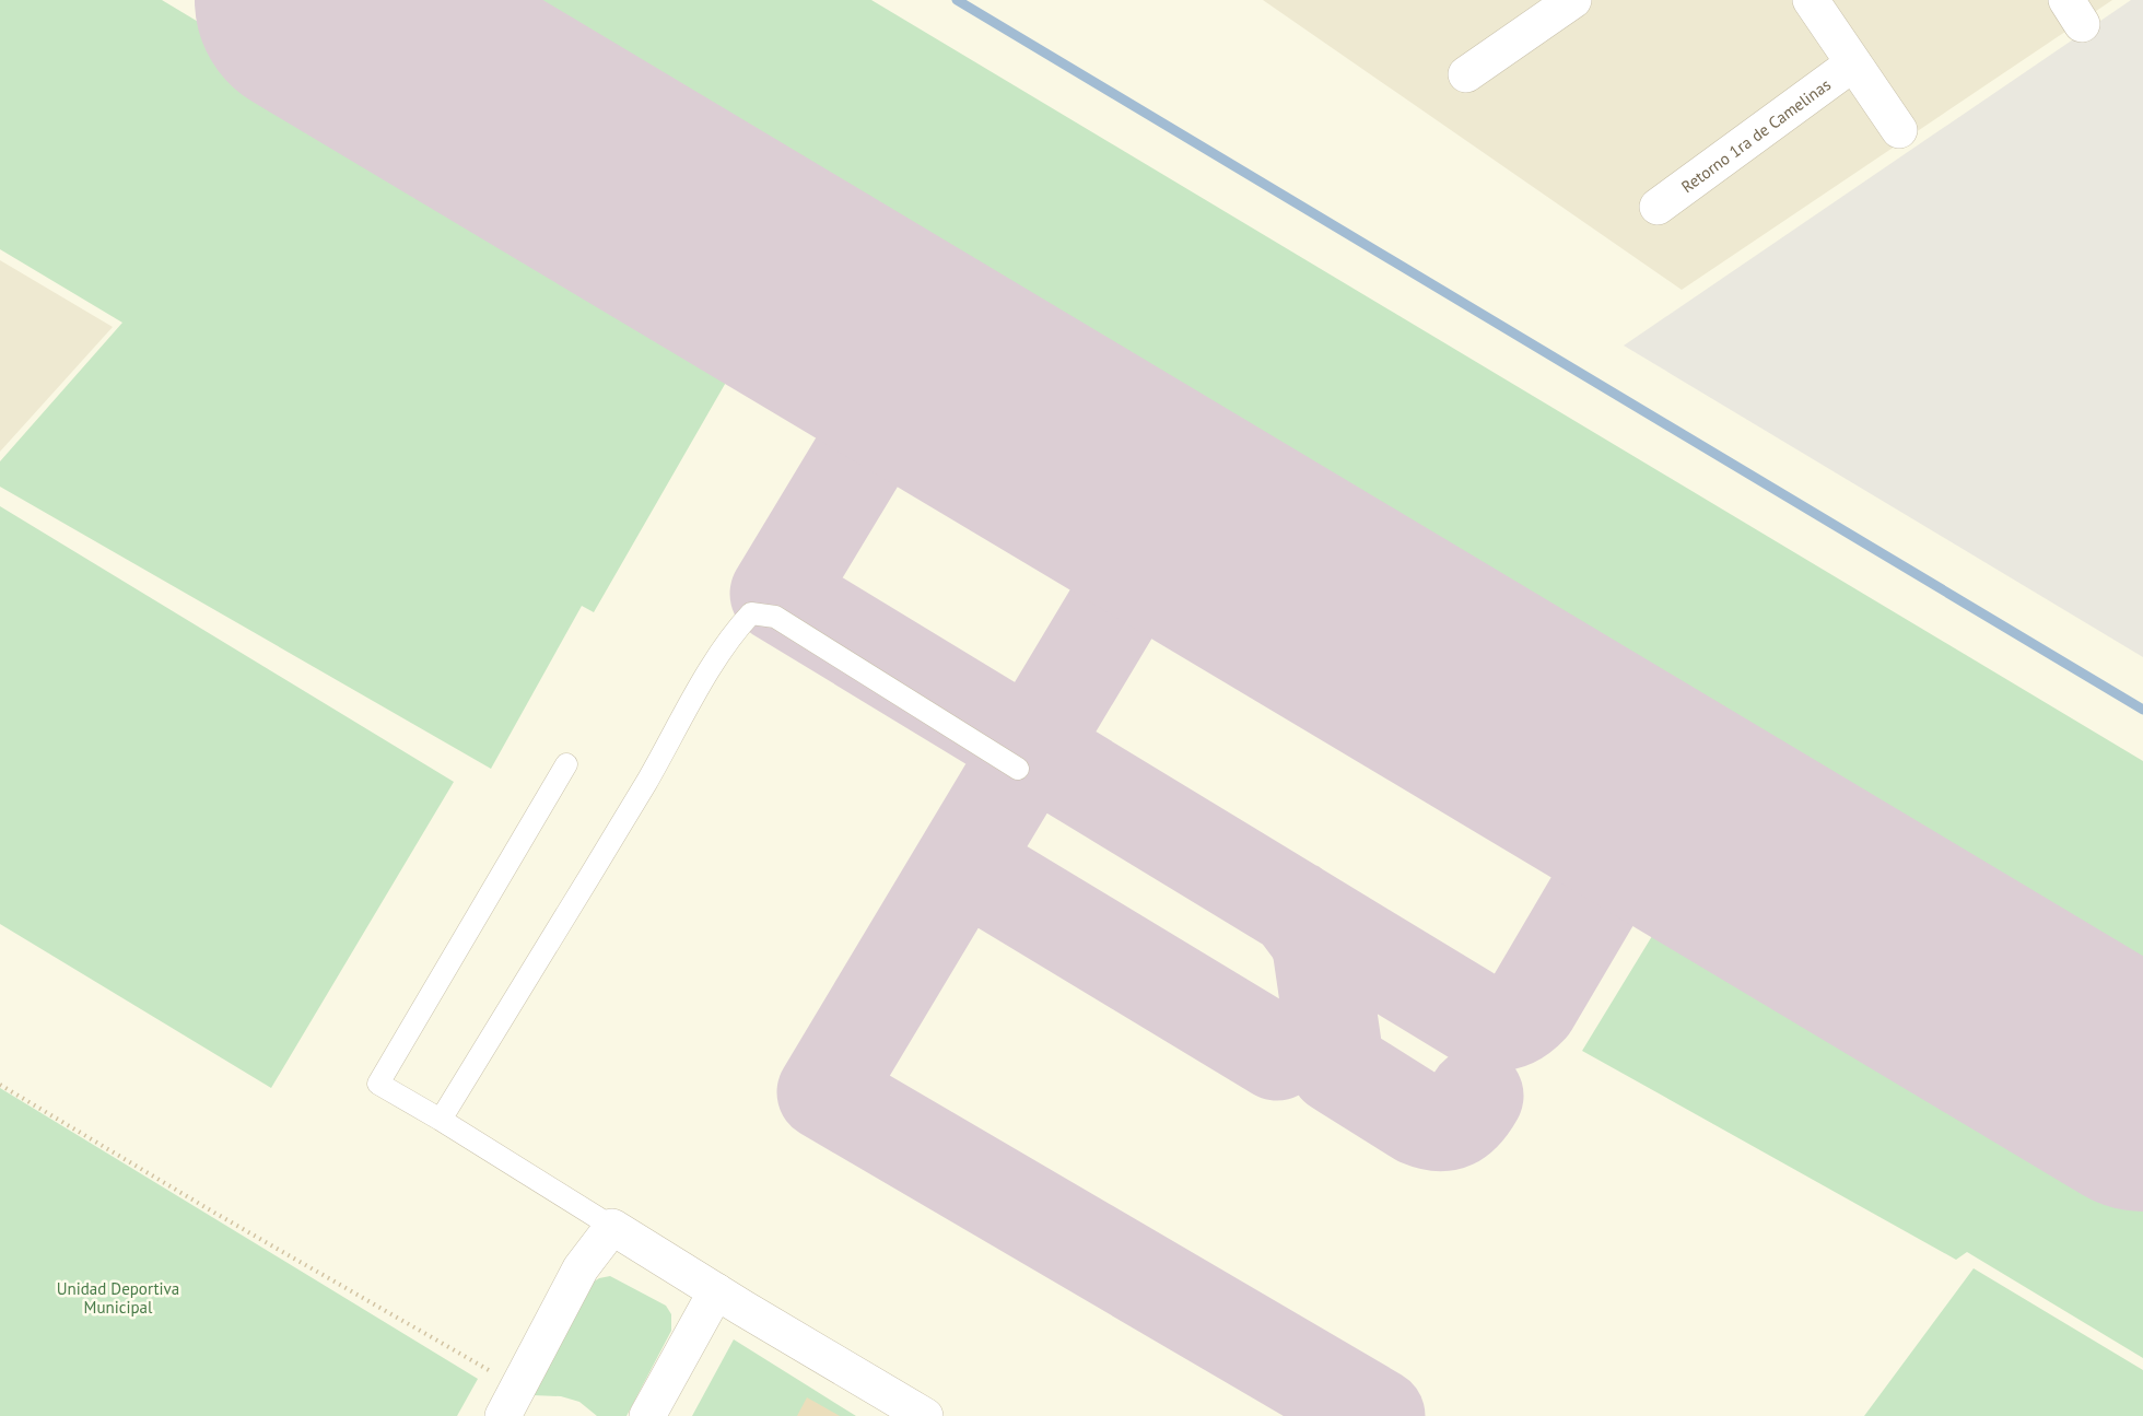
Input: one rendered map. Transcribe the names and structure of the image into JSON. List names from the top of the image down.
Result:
{
  "streets": {
    "street": ["Retorno 1ra de Camelinas"]
  },
  "parks": ["Unidad Deportiva Municipal"]
}
